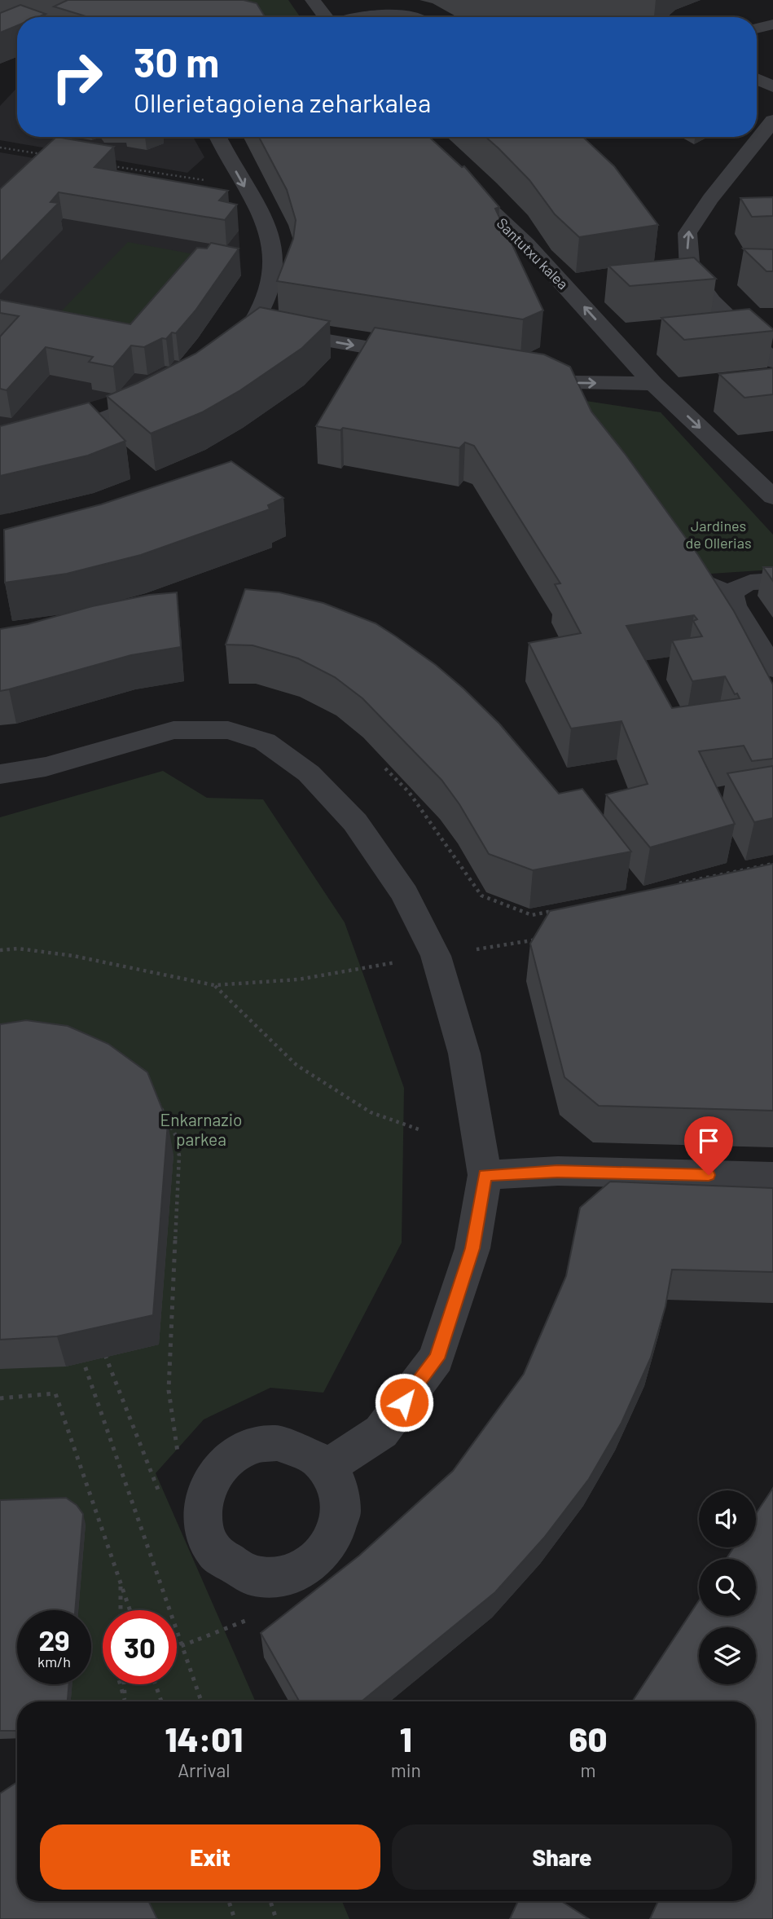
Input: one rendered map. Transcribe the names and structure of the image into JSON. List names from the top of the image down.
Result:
{
  "streets": {
    "street": ["Santutxu kalea"]
  },
  "parks": ["Jardines de Ollerias", "Enkarnazio parkea"],
  "page": {
    "turn": ["30 m", "Ollerietagoiena zeharkalea"],
    "speed": "29 km/h",
    "limit": "30",
    "eta": [
      "14:01",
      "Arrival",
      "1",
      "min",
      "60",
      "m"
    ],
    "buttons": ["Exit", "Share"]
  }
}
